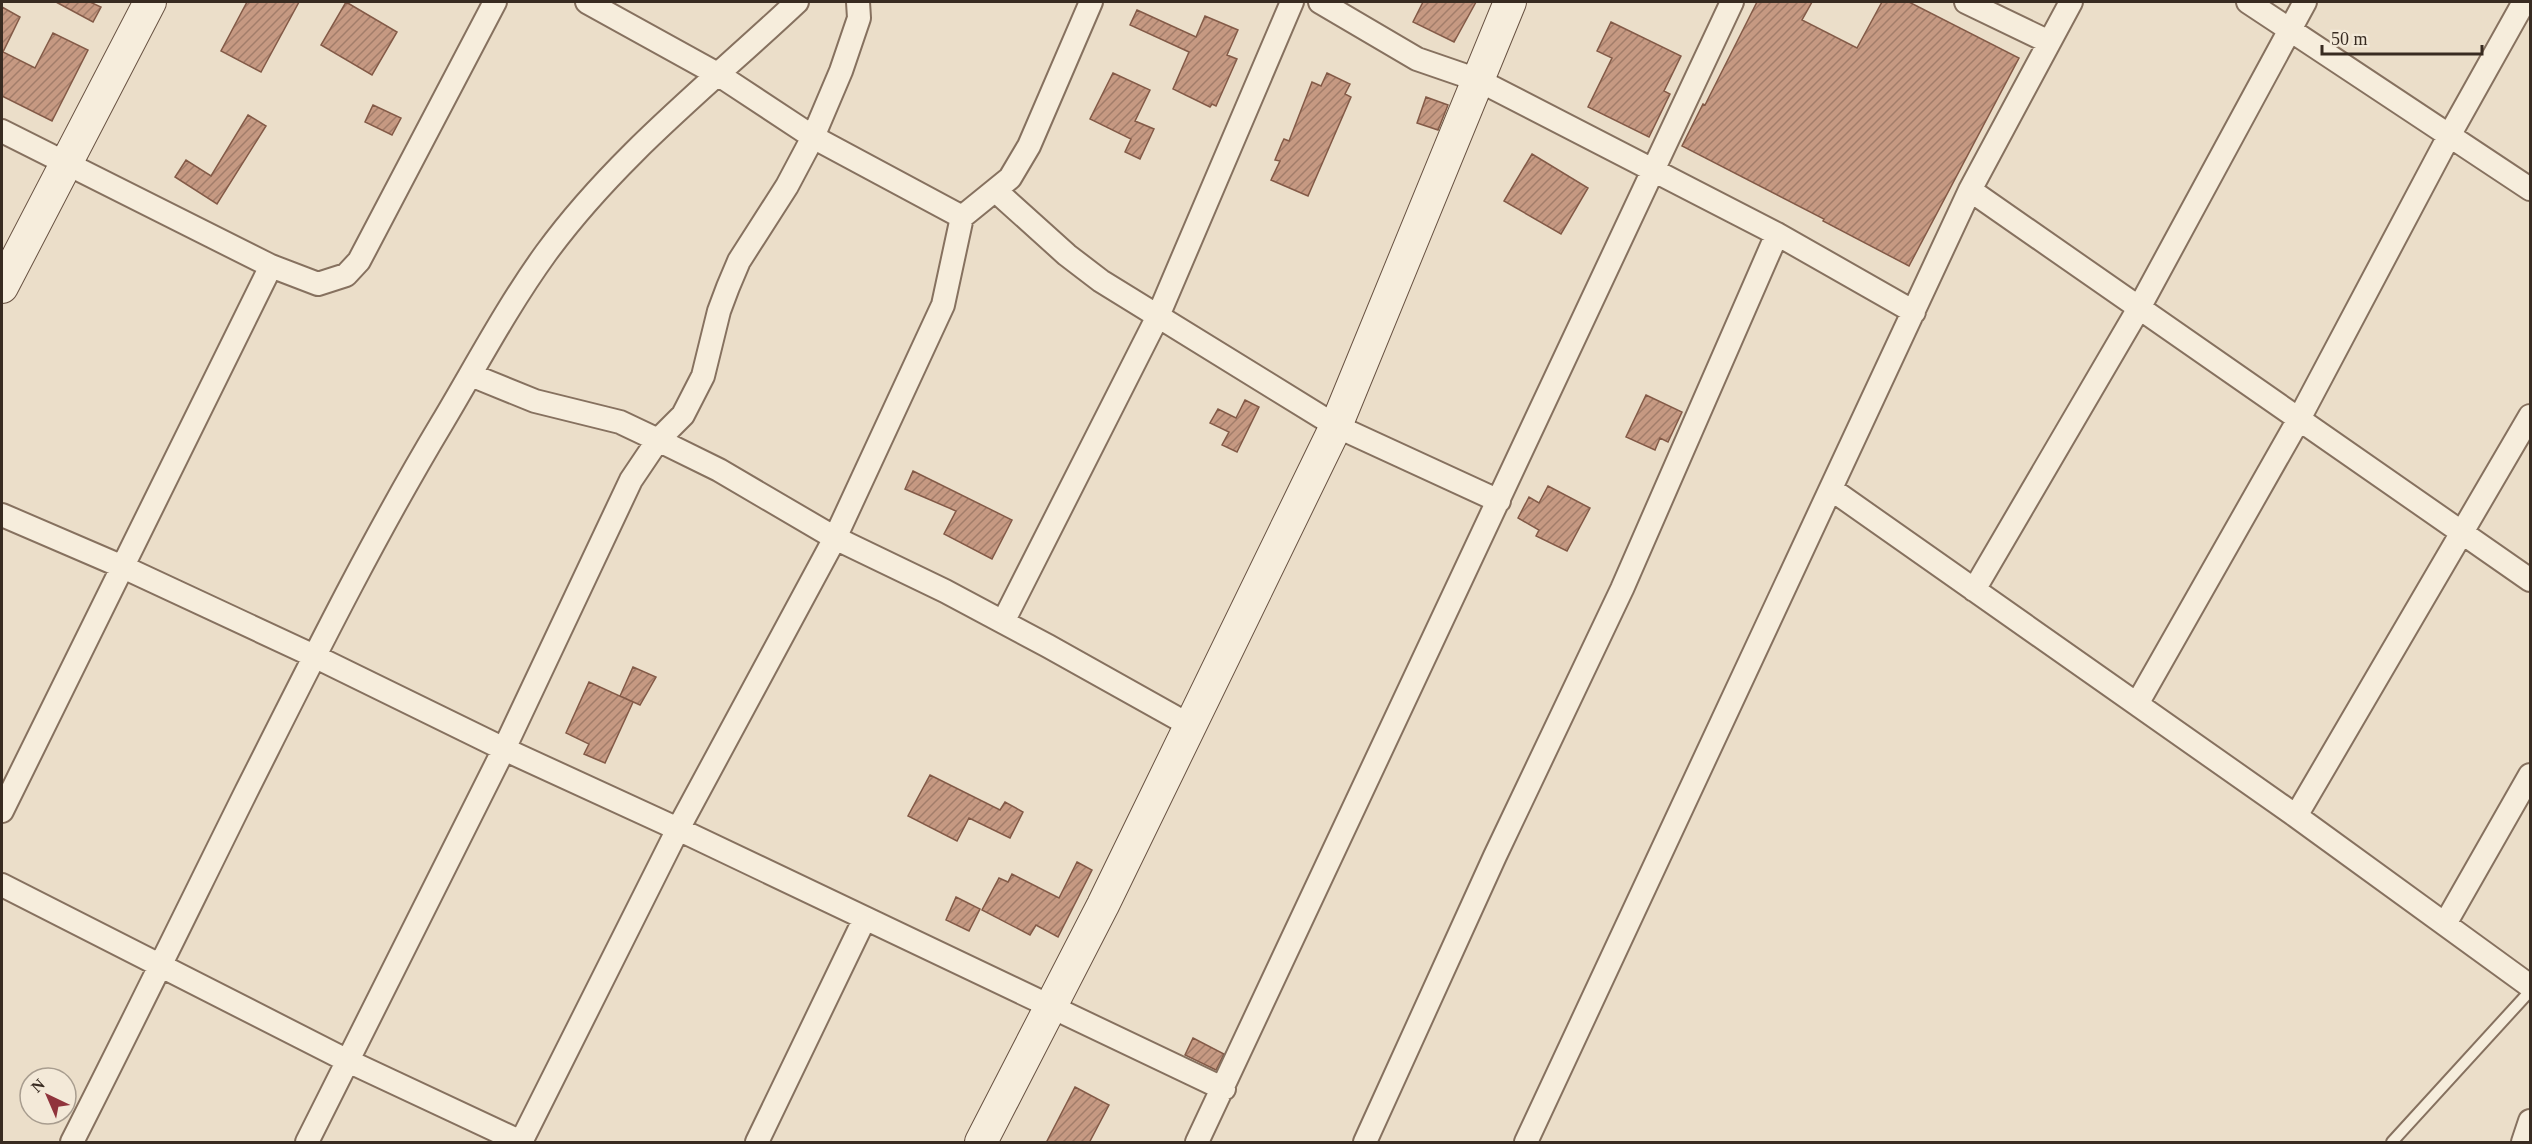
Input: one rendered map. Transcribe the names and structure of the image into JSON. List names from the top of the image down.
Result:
{
  "scale_bar": "50 m",
  "north": "top left"
}
